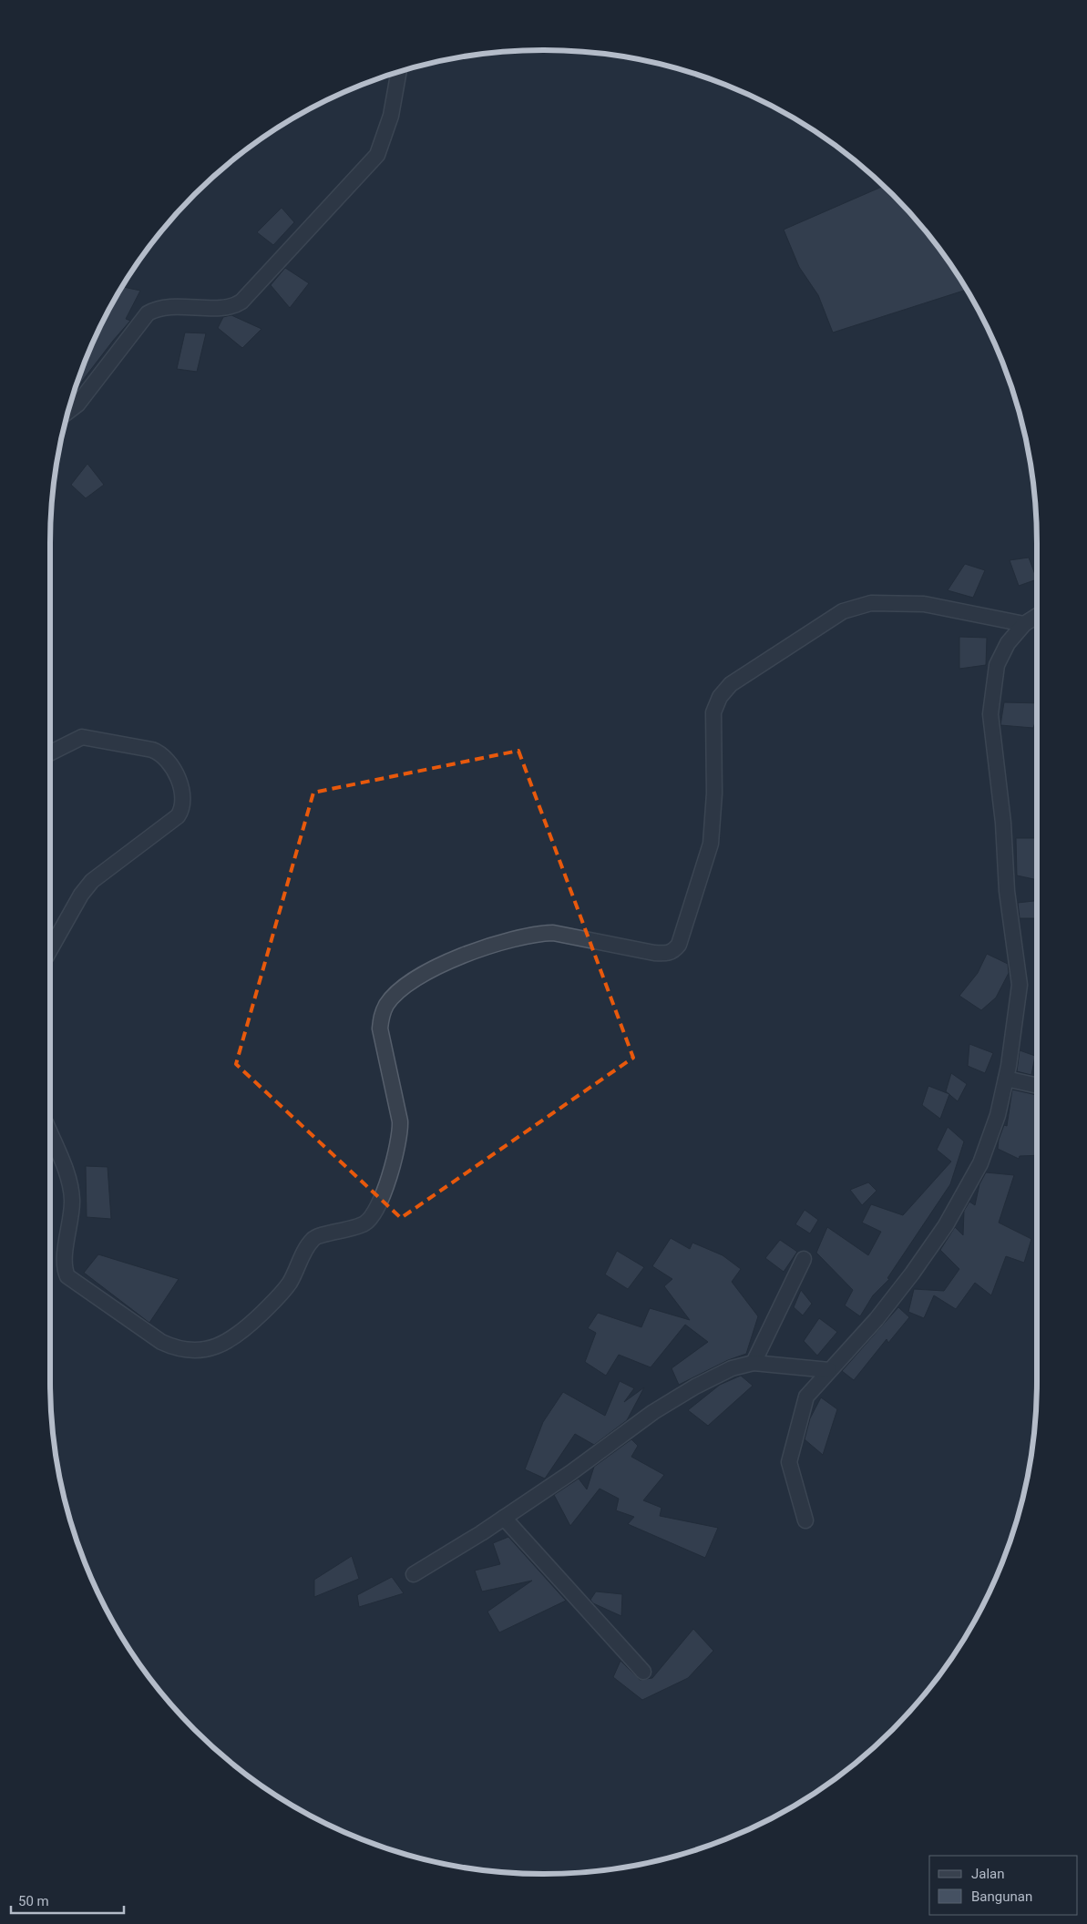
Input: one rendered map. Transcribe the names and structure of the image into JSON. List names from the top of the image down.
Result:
{
  "legend": ["Jalan", "Bangunan"],
  "scale_bar": "50 m"
}
